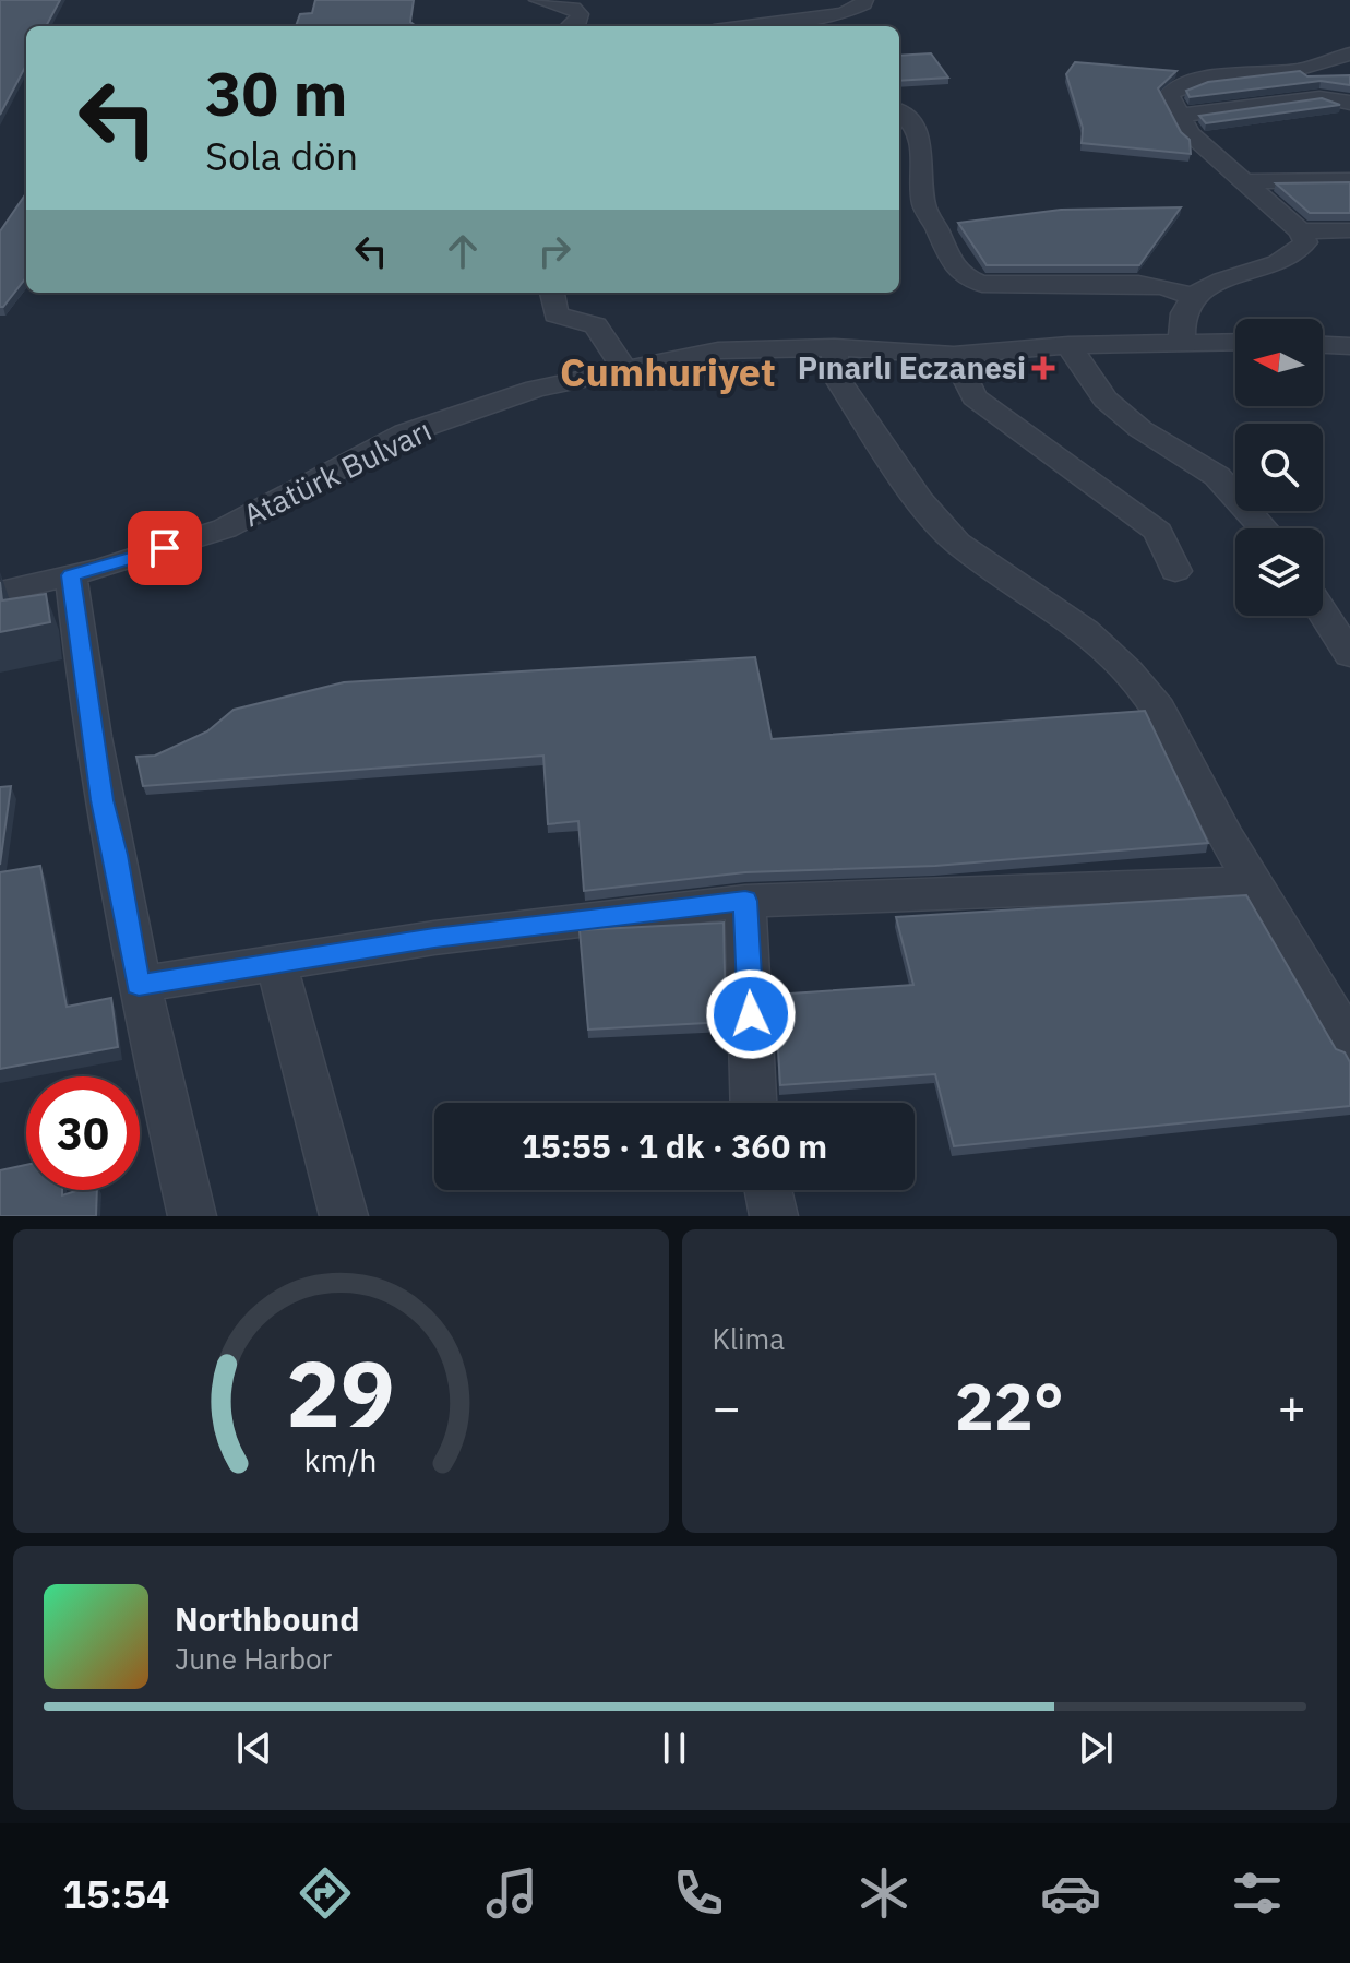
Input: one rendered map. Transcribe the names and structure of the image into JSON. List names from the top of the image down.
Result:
{
  "streets": {
    "street": ["Atatürk Bulvarı"]
  },
  "districts": ["Cumhuriyet"],
  "places": {
    "health": ["Pınarlı Eczanesi"]
  },
  "north": "left",
  "page": {
    "turn": ["30 m", "Sola dön"],
    "limit": "30",
    "trip": "15:55 · 1 dk · 360 m",
    "tile": "Klima",
    "heat": ["−", "22°", "+"],
    "song": ["Northbound", "June Harbor"],
    "tabs": "15:54",
    "gauge": ["29", "km/h"]
  }
}
